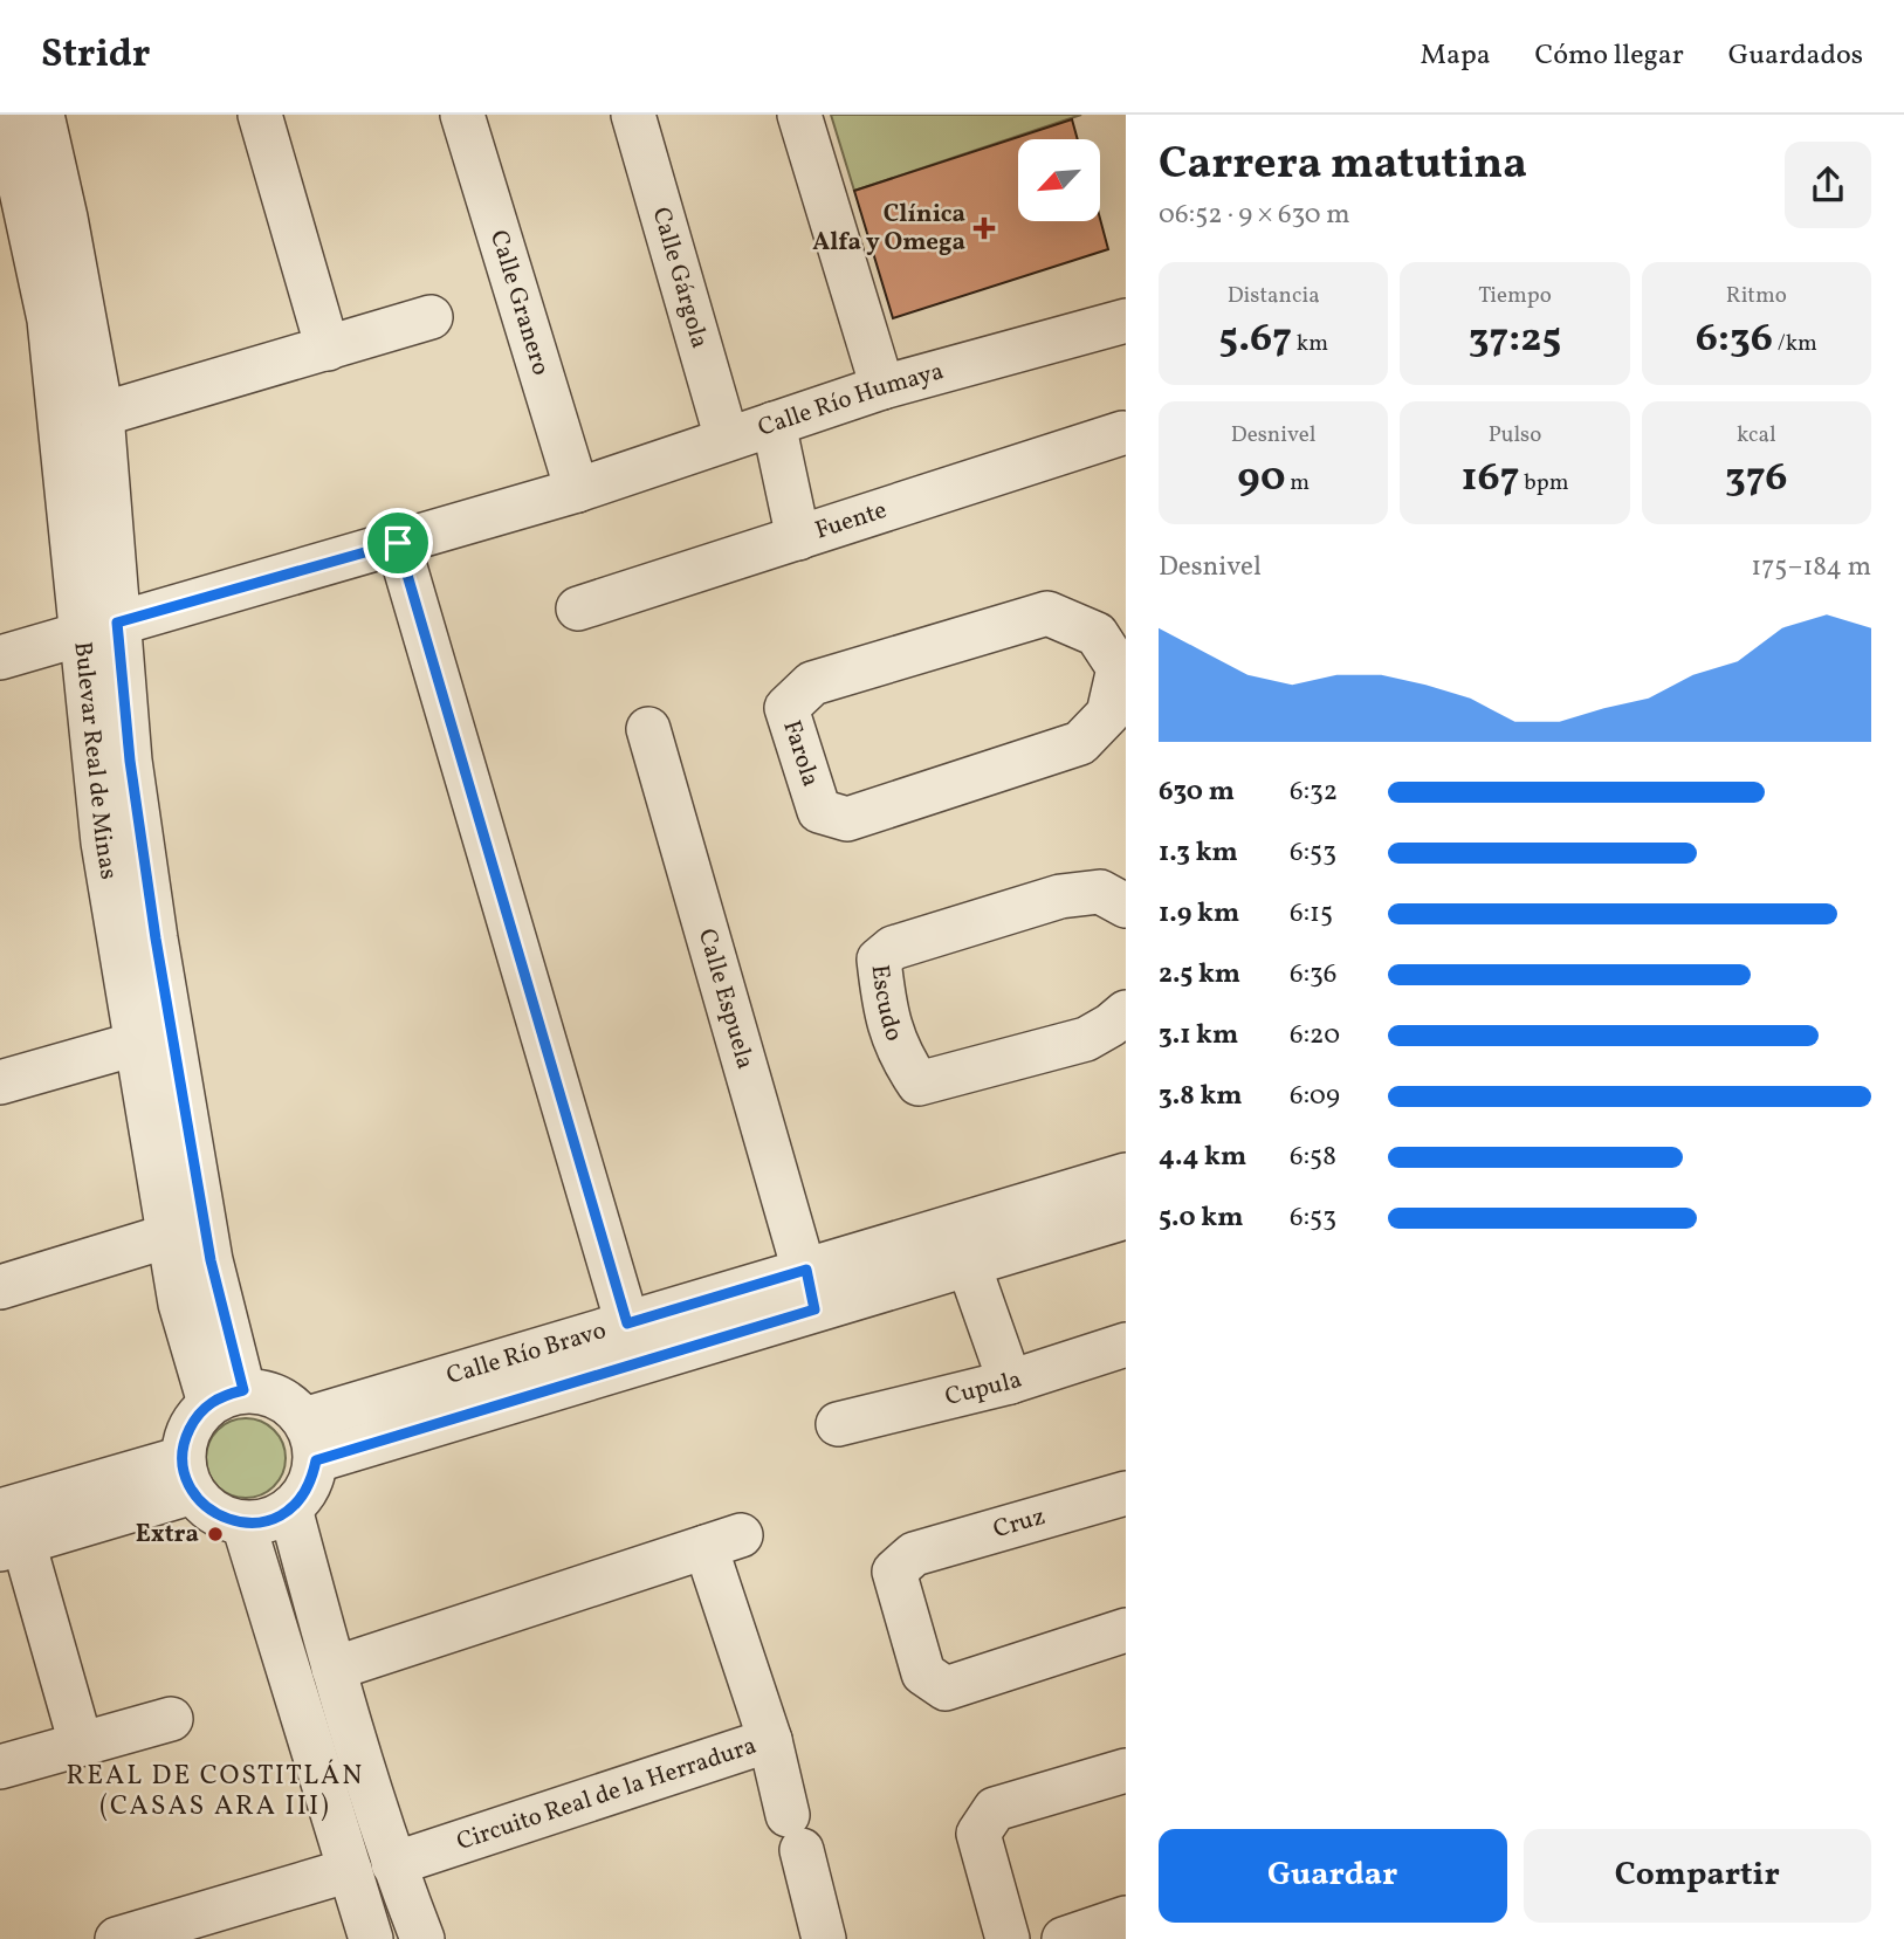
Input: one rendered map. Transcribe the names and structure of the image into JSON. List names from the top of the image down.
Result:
{
  "streets": {
    "street": [
      "Calle Gárgola",
      "Calle Granero",
      "Calle Río Humaya",
      "Fuente",
      "Farola",
      "Bulevar Real de Minas",
      "Calle Espuela",
      "Escudo",
      "Calle Río Bravo",
      "Cupula",
      "Cruz",
      "Circuito Real de la Herradura"
    ]
  },
  "crossings": [
    ["Calle Gárgola", "Calle Río Humaya"],
    ["Calle Granero", "Calle Río Humaya"],
    ["Calle Río Humaya", "Bulevar Real de Minas"],
    ["Bulevar Real de Minas", "Calle Río Bravo"],
    ["Calle Espuela", "Calle Río Bravo"]
  ],
  "districts": ["REAL DE COSTITLÁN (CASAS ARA III)"],
  "places": {
    "health": ["Clínica Alfa y Omega"],
    "other": ["Extra"]
  },
  "north": "bottom left",
  "page": {
    "header": "Stridr",
    "nav": ["Mapa", "Cómo llegar", "Guardados"],
    "heading": ["Carrera matutina", "06:52 · 9 × 630 m"],
    "stats": [
      ["Distancia", "5.67 km"],
      ["Tiempo", "37:25"],
      ["Ritmo", "6:36 /km"],
      ["Desnivel", "90 m"],
      ["Pulso", "167 bpm"],
      ["kcal", "376"]
    ],
    "chart": ["Desnivel", "175–184 m"],
    "list": [
      {
        "name": "630 m",
        "note": "6:32"
      },
      {
        "name": "1.3 km",
        "note": "6:53"
      },
      {
        "name": "1.9 km",
        "note": "6:15"
      },
      {
        "name": "2.5 km",
        "note": "6:36"
      },
      {
        "name": "3.1 km",
        "note": "6:20"
      },
      {
        "name": "3.8 km",
        "note": "6:09"
      },
      {
        "name": "4.4 km",
        "note": "6:58"
      },
      {
        "name": "5.0 km",
        "note": "6:53"
      }
    ],
    "buttons": ["Guardar", "Compartir"]
  }
}
